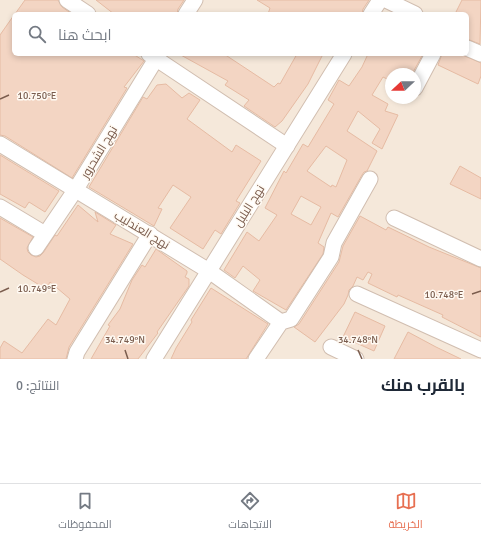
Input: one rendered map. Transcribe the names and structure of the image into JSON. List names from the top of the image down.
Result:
{
  "streets": {
    "street": ["نهج الشحرور", "نهج البلبل", "نهج العندليب"]
  },
  "crossings": [
    ["نهج الشحرور", "نهج العندليب"],
    ["نهج البلبل", "نهج العندليب"]
  ],
  "north": "left",
  "page": {
    "search": "ابحث هنا",
    "heading": ["بالقرب منك", "النتائج: 0"],
    "nav": ["الخريطة", "الاتجاهات", "المحفوظات"]
  },
  "coordinates": [
    "10.750°E",
    "10.749°E",
    "10.748°E",
    "34.749°N",
    "34.748°N"
  ]
}
